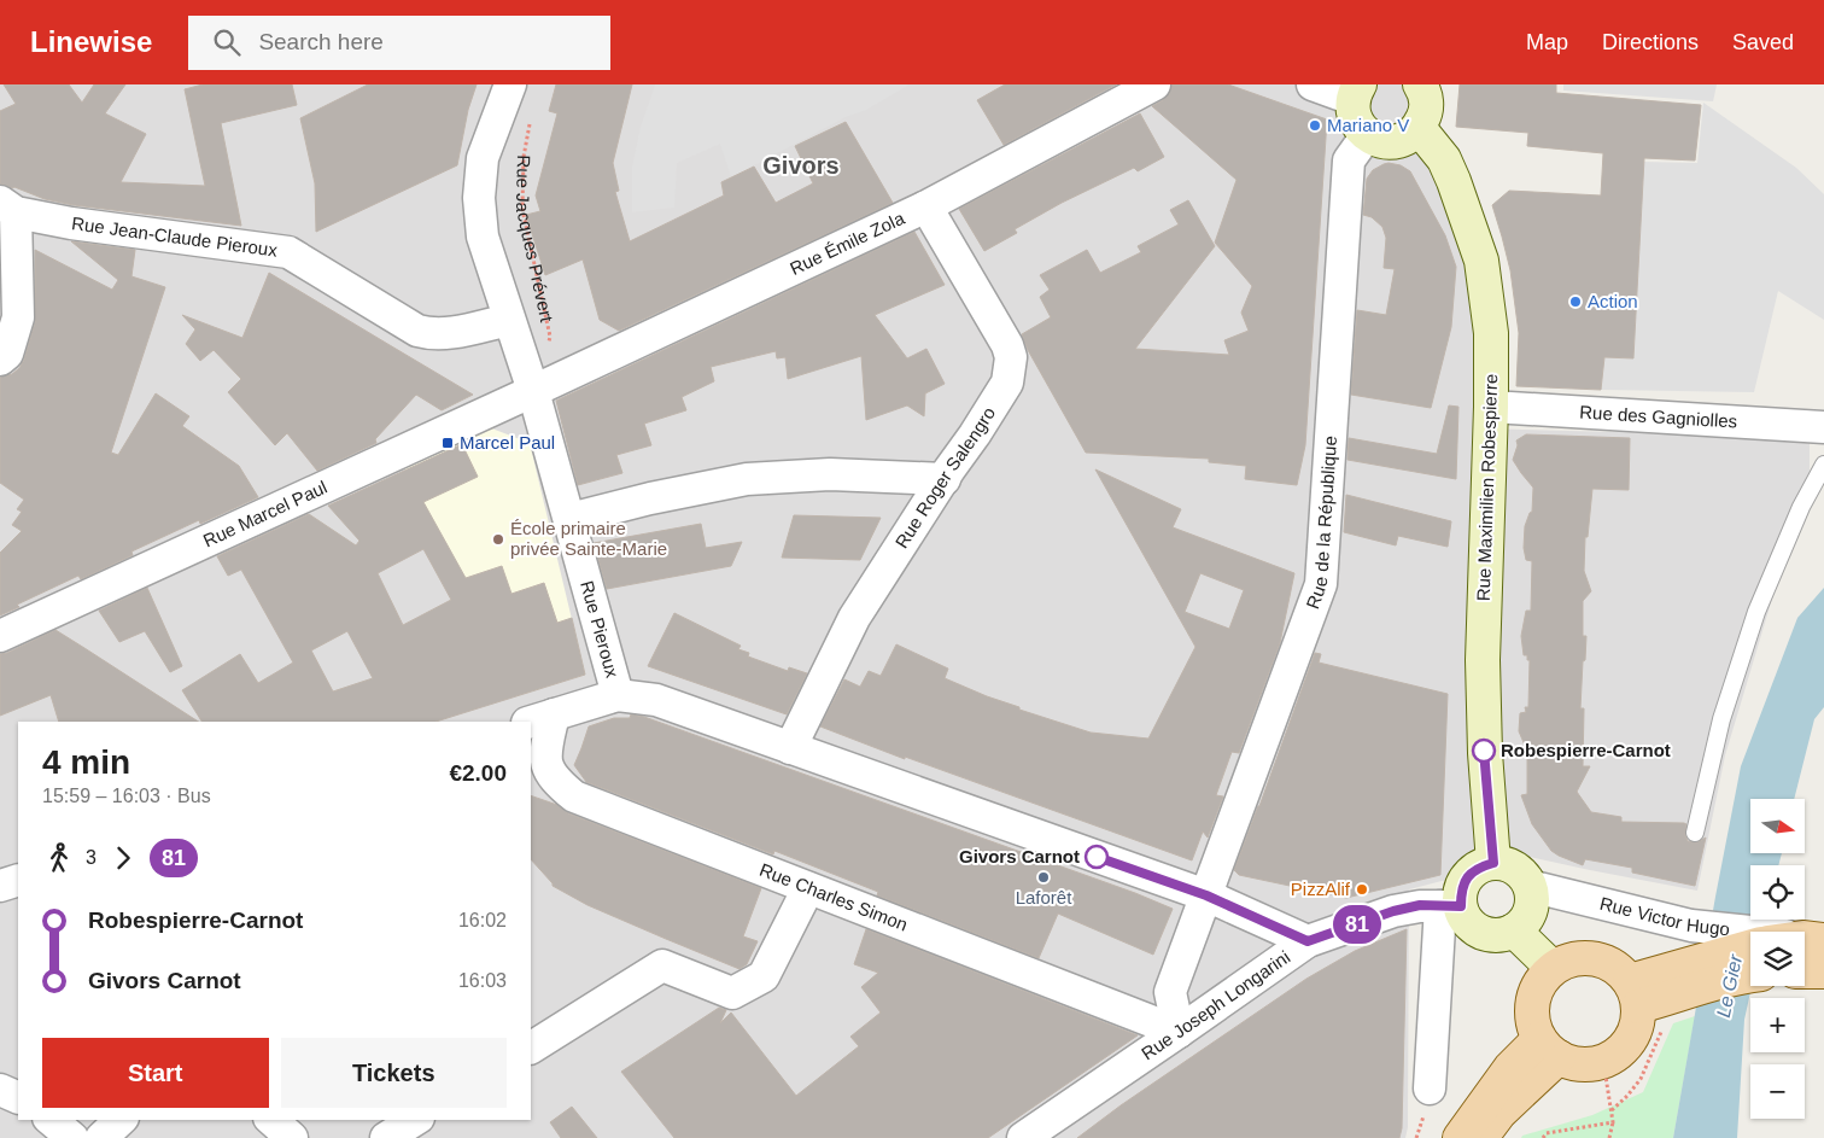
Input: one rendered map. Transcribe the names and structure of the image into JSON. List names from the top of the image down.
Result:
{
  "streets": {
    "main road": ["Rue Maximilien Robespierre", "Rue Victor Hugo"],
    "street": [
      "Rue Jean-Claude Pieroux",
      "Rue Émile Zola",
      "Rue des Gagniolles",
      "Rue Roger Salengro",
      "Rue Marcel Paul",
      "Rue de la République",
      "Rue Pieroux",
      "Rue Charles Simon",
      "Rue Joseph Longarini"
    ],
    "path": ["Rue Jacques Prévert"]
  },
  "crossings": [
    ["Rue Jean-Claude Pieroux", "Rue Pieroux"],
    ["Rue Émile Zola", "Rue Roger Salengro"],
    ["Rue Émile Zola", "Rue Marcel Paul"],
    ["Rue Émile Zola", "Rue Pieroux"],
    ["Rue des Gagniolles", "Rue Maximilien Robespierre"],
    ["Rue Maximilien Robespierre", "Rue Victor Hugo"],
    ["Rue Maximilien Robespierre", "Rue Joseph Longarini"],
    ["Rue Marcel Paul", "Rue Pieroux"],
    ["Rue de la République", "Rue Charles Simon"],
    ["Rue de la République", "Rue Joseph Longarini"],
    ["Rue Charles Simon", "Rue Joseph Longarini"],
    ["Rue Victor Hugo", "Rue Joseph Longarini"]
  ],
  "districts": ["Givors"],
  "water": ["Le Gier"],
  "places": {
    "other": [
      "Mariano V",
      "Action",
      "École primaire privée Sainte-Marie",
      "Robespierre-Carnot",
      "Givors Carnot",
      "Laforêt",
      "PizzAlif"
    ],
    "transit": ["Marcel Paul"]
  },
  "lines": ["bus line 81"],
  "north": "right",
  "page": {
    "header": "Linewise",
    "search": "Search here",
    "nav": ["Map", "Directions", "Saved"],
    "on_map": "81",
    "heading": ["4 min", "15:59 – 16:03 · Bus", "€2.00"],
    "map_buttons": ["+", "−"],
    "legs": ["3", "81"],
    "list": [
      {
        "name": "Robespierre-Carnot",
        "value": "16:02"
      },
      {
        "name": "Givors Carnot",
        "value": "16:03"
      }
    ],
    "buttons": ["Start", "Tickets"]
  }
}
